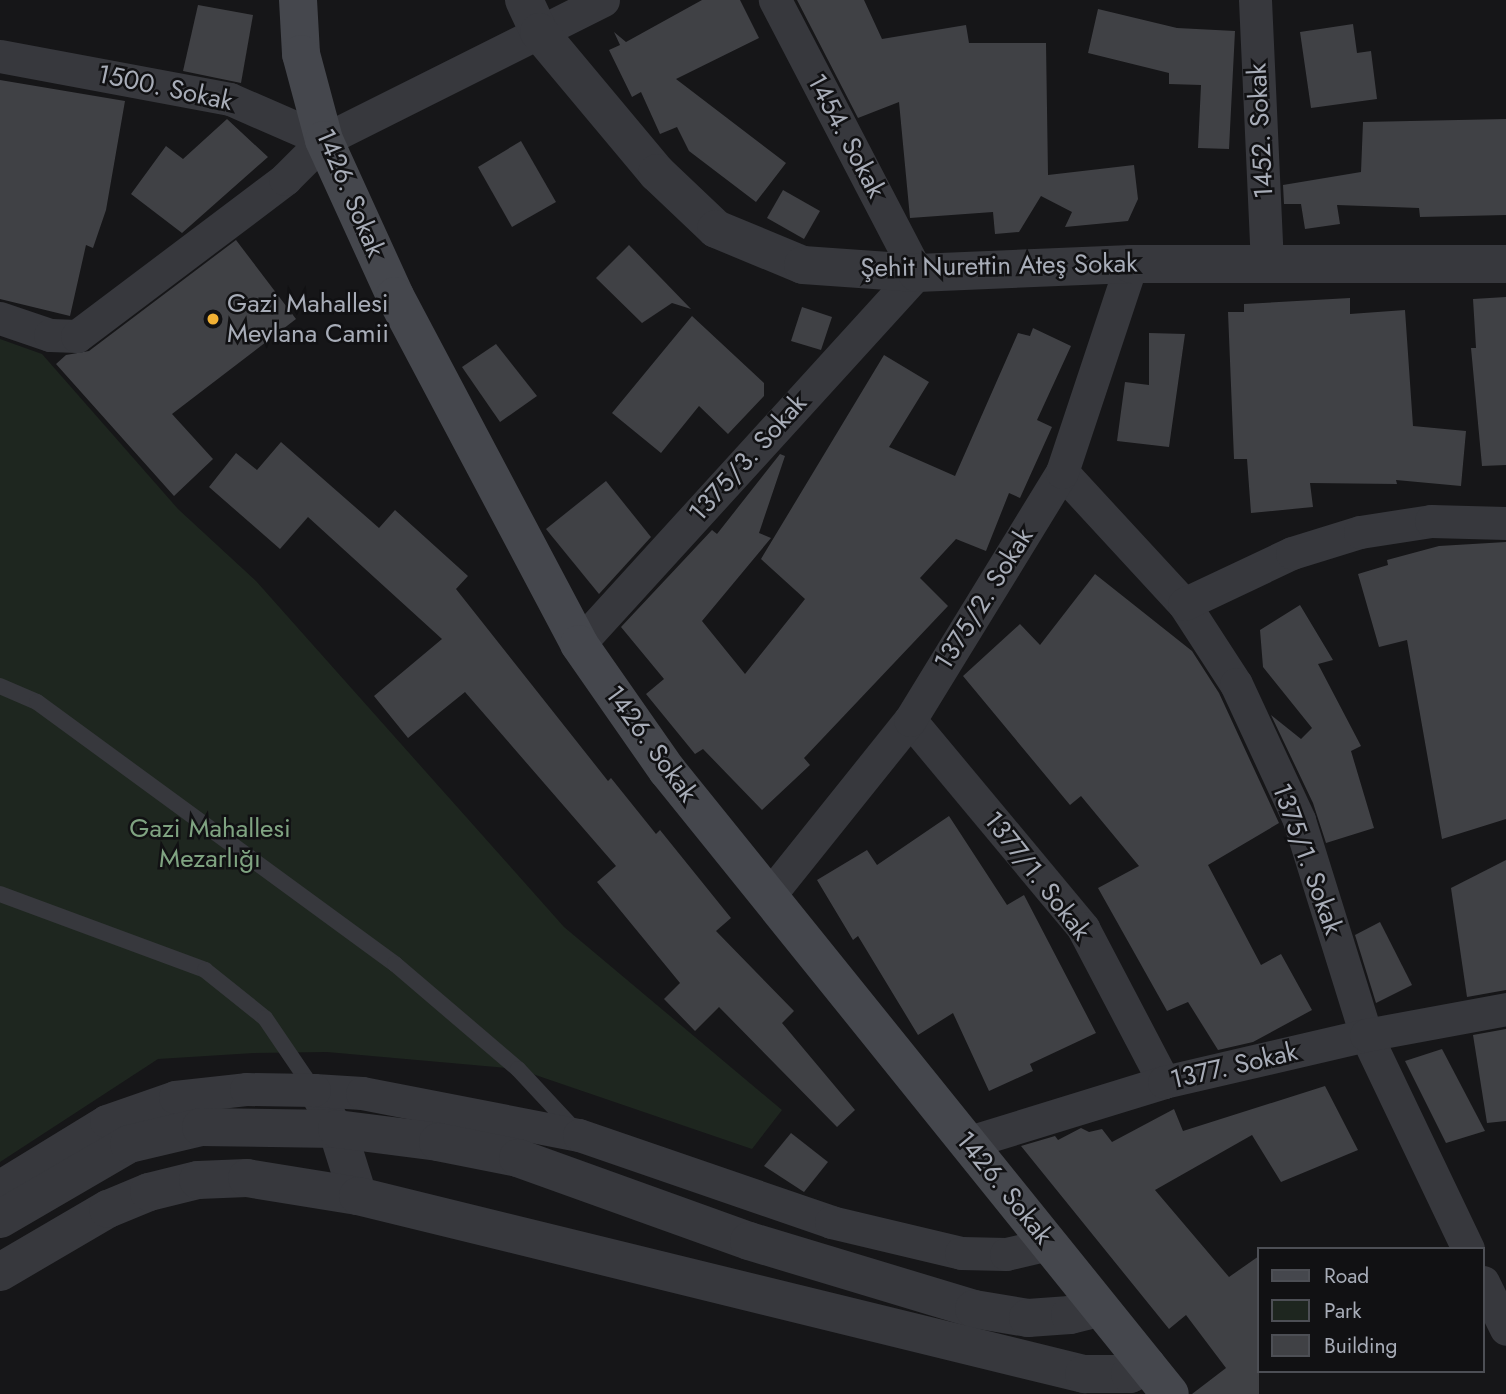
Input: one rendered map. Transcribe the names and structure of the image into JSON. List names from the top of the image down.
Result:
{
  "streets": {
    "main road": ["1426. Sokak"],
    "street": [
      "1500. Sokak",
      "1452. Sokak",
      "1454. Sokak",
      "Şehit Nurettin Ateş Sokak",
      "1375/3. Sokak",
      "1375/2. Sokak",
      "1375/1. Sokak",
      "1377/1. Sokak",
      "1377. Sokak"
    ]
  },
  "crossings": [
    ["1500. Sokak", "1426. Sokak"],
    ["1452. Sokak", "Şehit Nurettin Ateş Sokak"],
    ["1454. Sokak", "Şehit Nurettin Ateş Sokak"],
    ["1454. Sokak", "1375/3. Sokak"],
    ["1426. Sokak", "1375/3. Sokak"],
    ["1426. Sokak", "1375/2. Sokak"],
    ["1426. Sokak", "1377. Sokak"],
    ["Şehit Nurettin Ateş Sokak", "1375/3. Sokak"],
    ["Şehit Nurettin Ateş Sokak", "1375/2. Sokak"],
    ["1375/2. Sokak", "1375/1. Sokak"],
    ["1375/2. Sokak", "1377/1. Sokak"],
    ["1375/1. Sokak", "1377. Sokak"],
    ["1377/1. Sokak", "1377. Sokak"]
  ],
  "parks": ["Gazi Mahallesi Mezarlığı"],
  "places": ["Gazi Mahallesi Mevlana Camii"],
  "legend": ["Road", "Park", "Building"]
}
